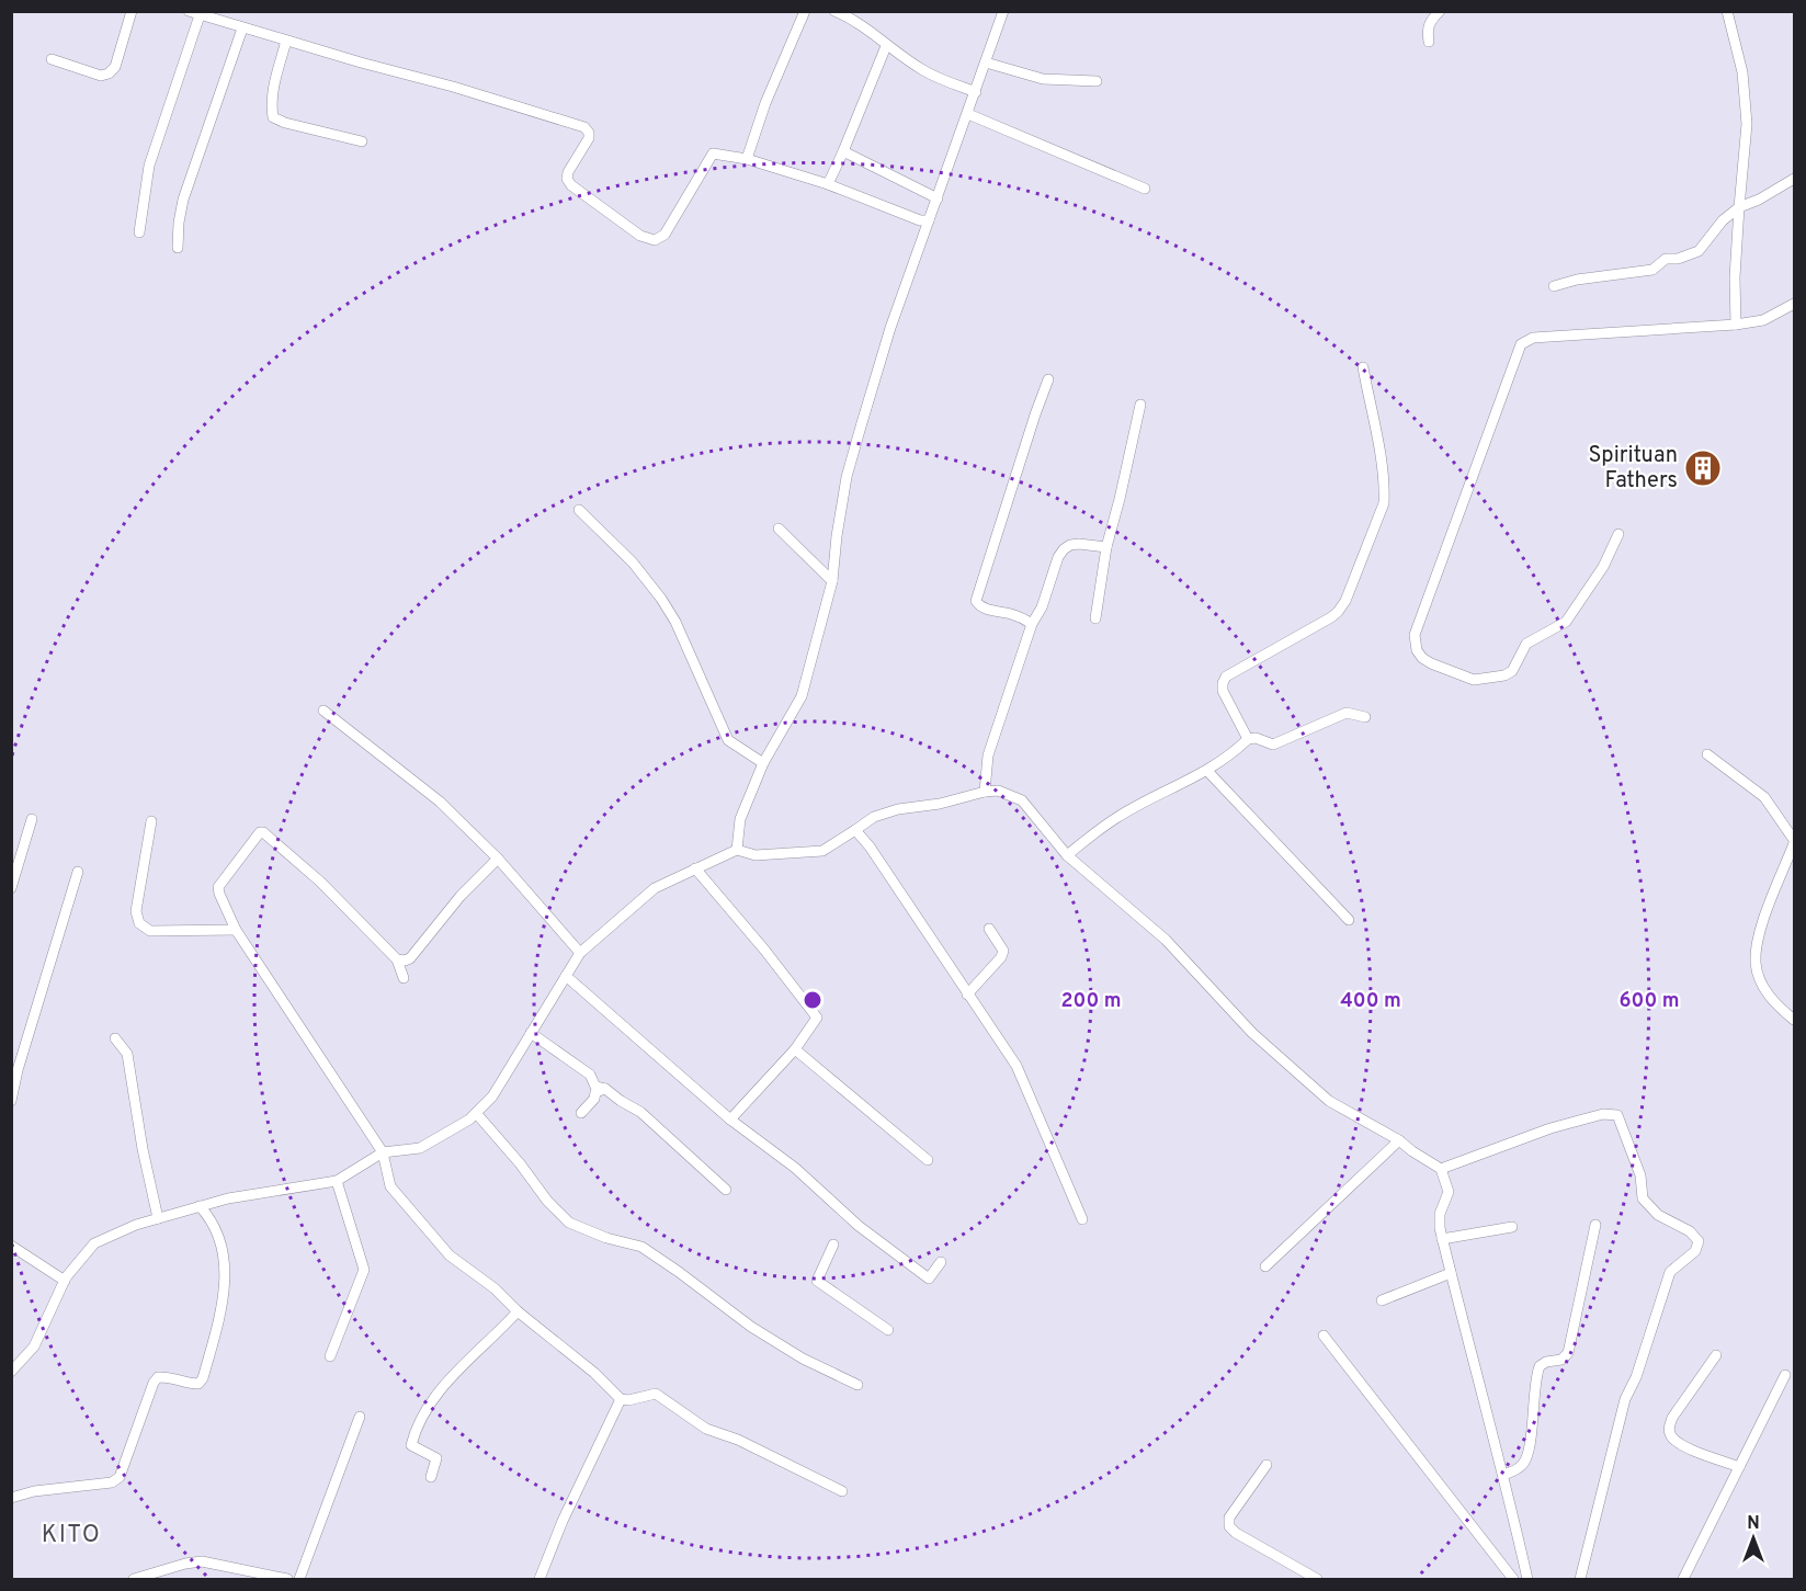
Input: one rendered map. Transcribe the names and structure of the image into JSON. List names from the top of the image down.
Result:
{
  "districts": ["KITO"],
  "places": {
    "building": ["Spirituan Fathers"]
  },
  "north": "top",
  "rings": ["200 m", "400 m", "600 m"]
}
